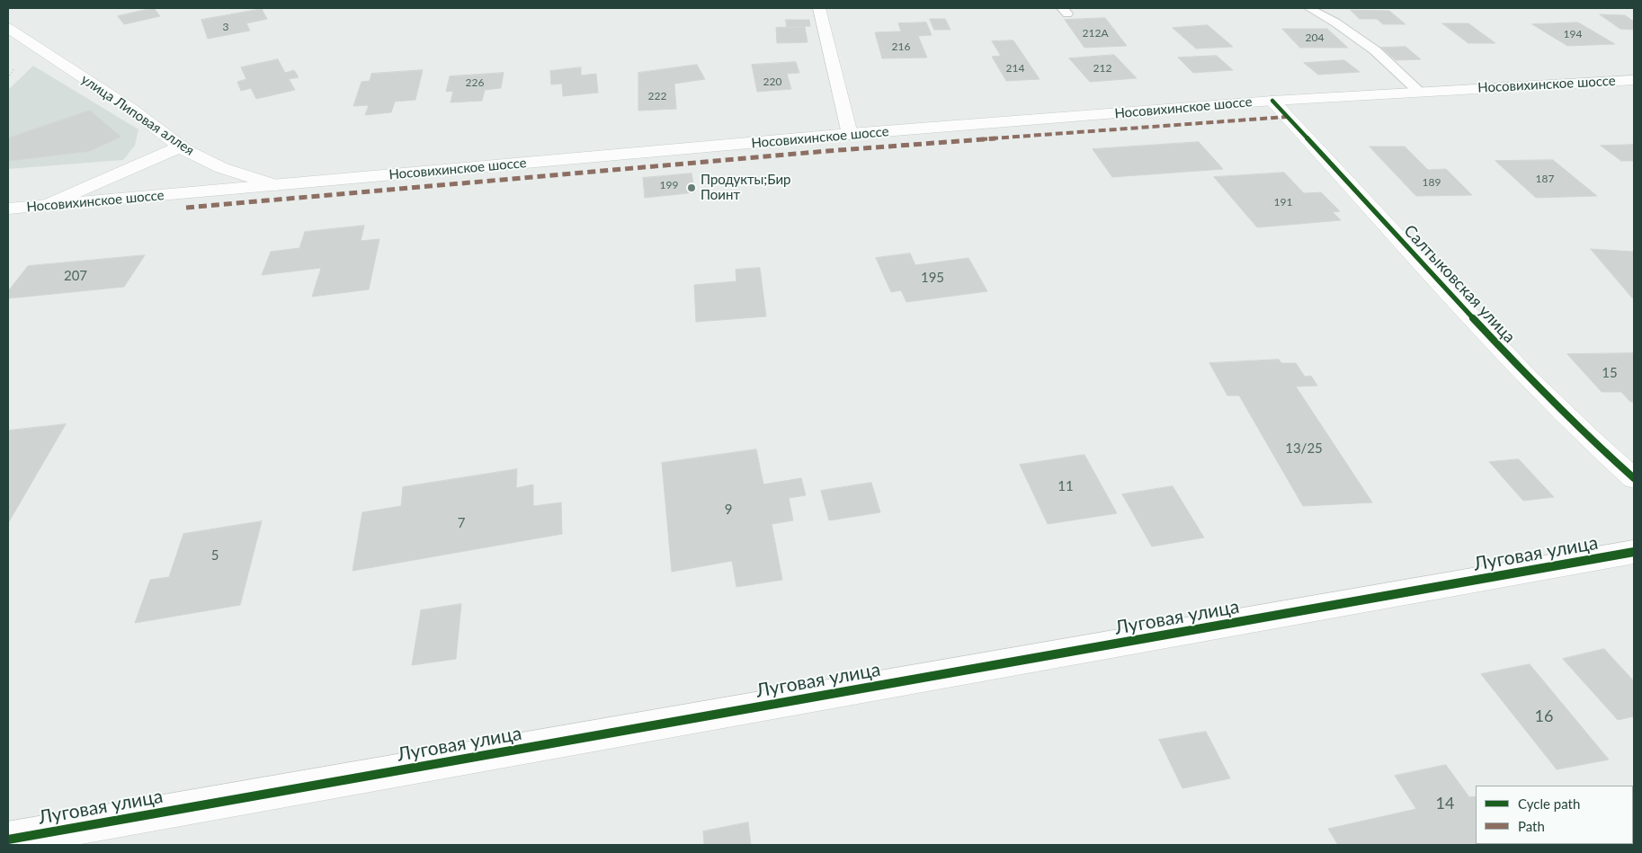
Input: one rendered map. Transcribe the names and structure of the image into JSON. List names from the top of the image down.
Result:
{
  "streets": {
    "street": [
      "Носовихинское шоссе",
      "улица Липовая аллея",
      "Салтыковская улица",
      "Луговая улица"
    ]
  },
  "crossings": [
    ["Носовихинское шоссе", "улица Липовая аллея"],
    ["Носовихинское шоссе", "Салтыковская улица"]
  ],
  "places": ["Продукты;Бир Поинт"],
  "house_numbers": [
    "3",
    "212А",
    "194",
    "204",
    "216",
    "214",
    "212",
    "220",
    "226",
    "222",
    "187",
    "189",
    "199",
    "191",
    "207",
    "195",
    "15",
    "13/25",
    "11",
    "9",
    "7",
    "5",
    "16",
    "14"
  ],
  "legend": ["Cycle path", "Path"]
}
